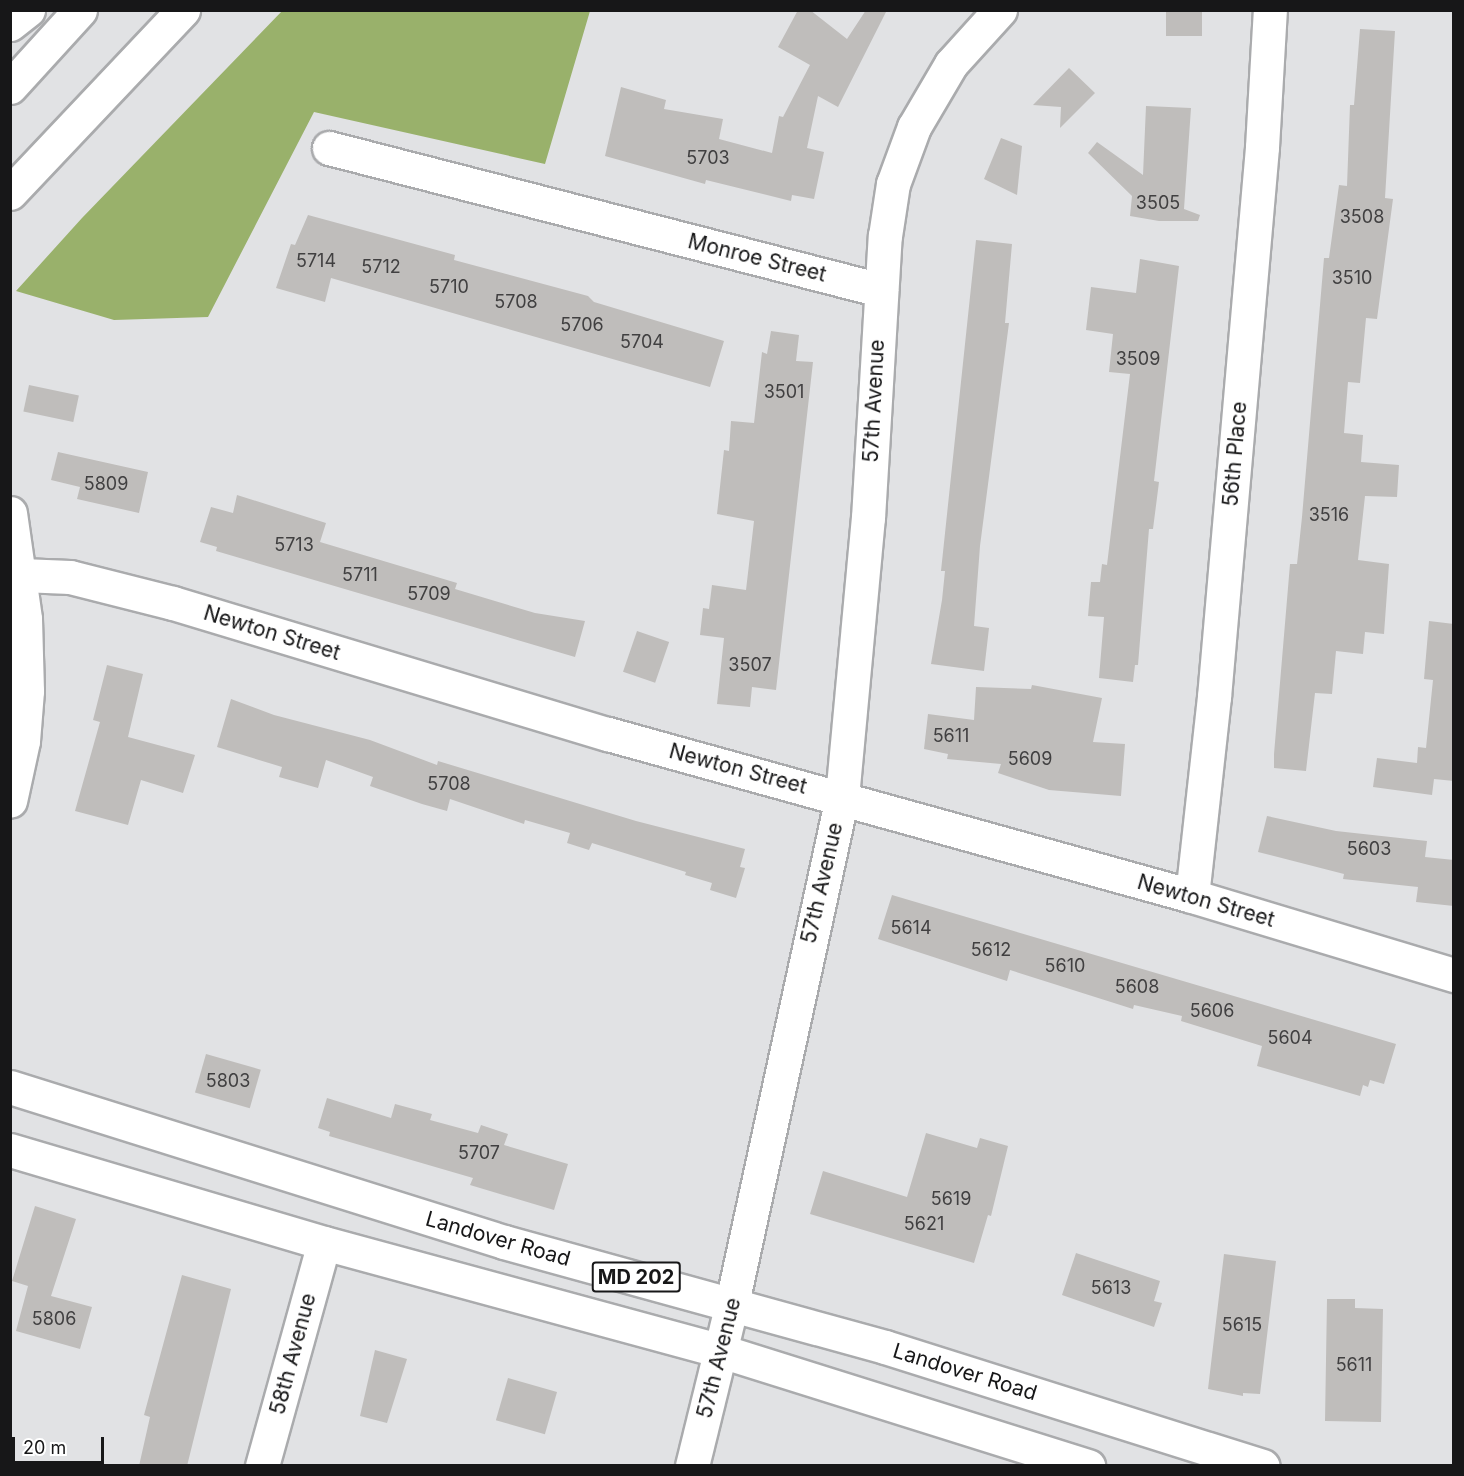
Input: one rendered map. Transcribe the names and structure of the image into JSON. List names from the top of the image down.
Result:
{
  "streets": {
    "main road": [
      "Monroe Street",
      "57th Avenue",
      "56th Place",
      "Newton Street",
      "Landover Road",
      "MD 202",
      "58th Avenue"
    ]
  },
  "crossings": [
    ["Monroe Street", "57th Avenue"],
    ["57th Avenue", "Newton Street"],
    ["57th Avenue", "Landover Road"],
    ["57th Avenue", "MD 202"],
    ["56th Place", "Newton Street"],
    ["MD 202", "58th Avenue"]
  ],
  "house_numbers": [
    "5703",
    "3505",
    "3508",
    "5714",
    "5712",
    "3510",
    "5710",
    "5708",
    "5706",
    "5704",
    "3509",
    "3501",
    "5809",
    "3516",
    "5713",
    "5711",
    "5709",
    "3507",
    "5611",
    "5609",
    "5708",
    "5603",
    "5614",
    "5612",
    "5610",
    "5608",
    "5606",
    "5604",
    "5803",
    "5707",
    "5619",
    "5621",
    "5613",
    "5806",
    "5615",
    "5611"
  ],
  "scale_bar": "20 m"
}
